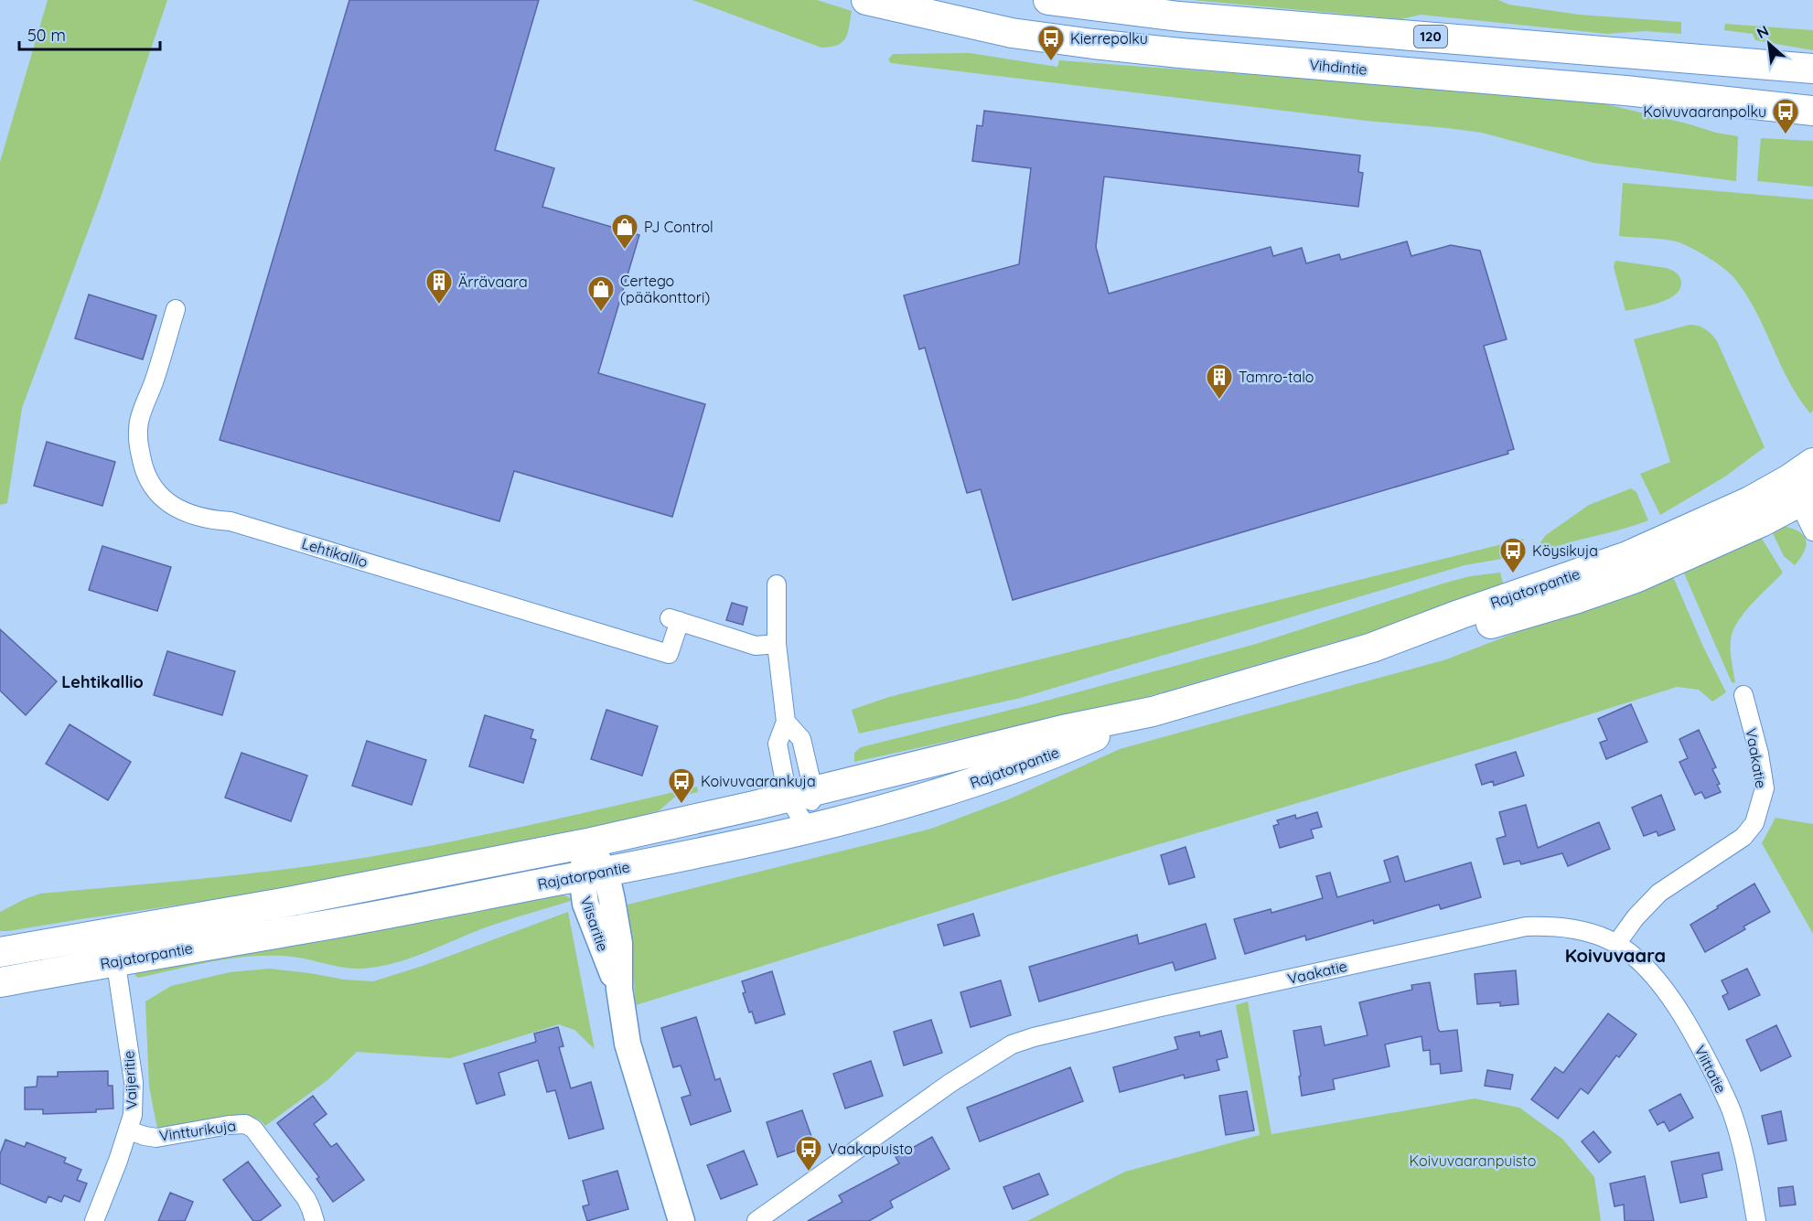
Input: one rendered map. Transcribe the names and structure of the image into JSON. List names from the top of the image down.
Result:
{
  "streets": {
    "main road": ["120", "Vihdintie", "Rajatorpantie"],
    "street": [
      "Lehtikallio",
      "Vaakatie",
      "Viisaritie",
      "Viittatie",
      "Vaijeritie",
      "Vintturikuja"
    ]
  },
  "crossings": [
    ["Rajatorpantie", "Viisaritie"],
    ["Rajatorpantie", "Vaijeritie"],
    ["Vaakatie", "Viittatie"],
    ["Vaijeritie", "Vintturikuja"]
  ],
  "districts": ["Lehtikallio", "Koivuvaara"],
  "parks": ["Koivuvaaranpuisto"],
  "places": {
    "bus stop": [
      "Kierrepolku",
      "Koivuvaaranpolku",
      "Köysikuja",
      "Koivuvaarankuja",
      "Vaakapuisto"
    ],
    "shop": ["PJ Control", "Certego (pääkonttori)"],
    "building": ["Ärrävaara", "Tamro-talo"]
  },
  "scale_bar": "50 m",
  "north": "top left"
}
